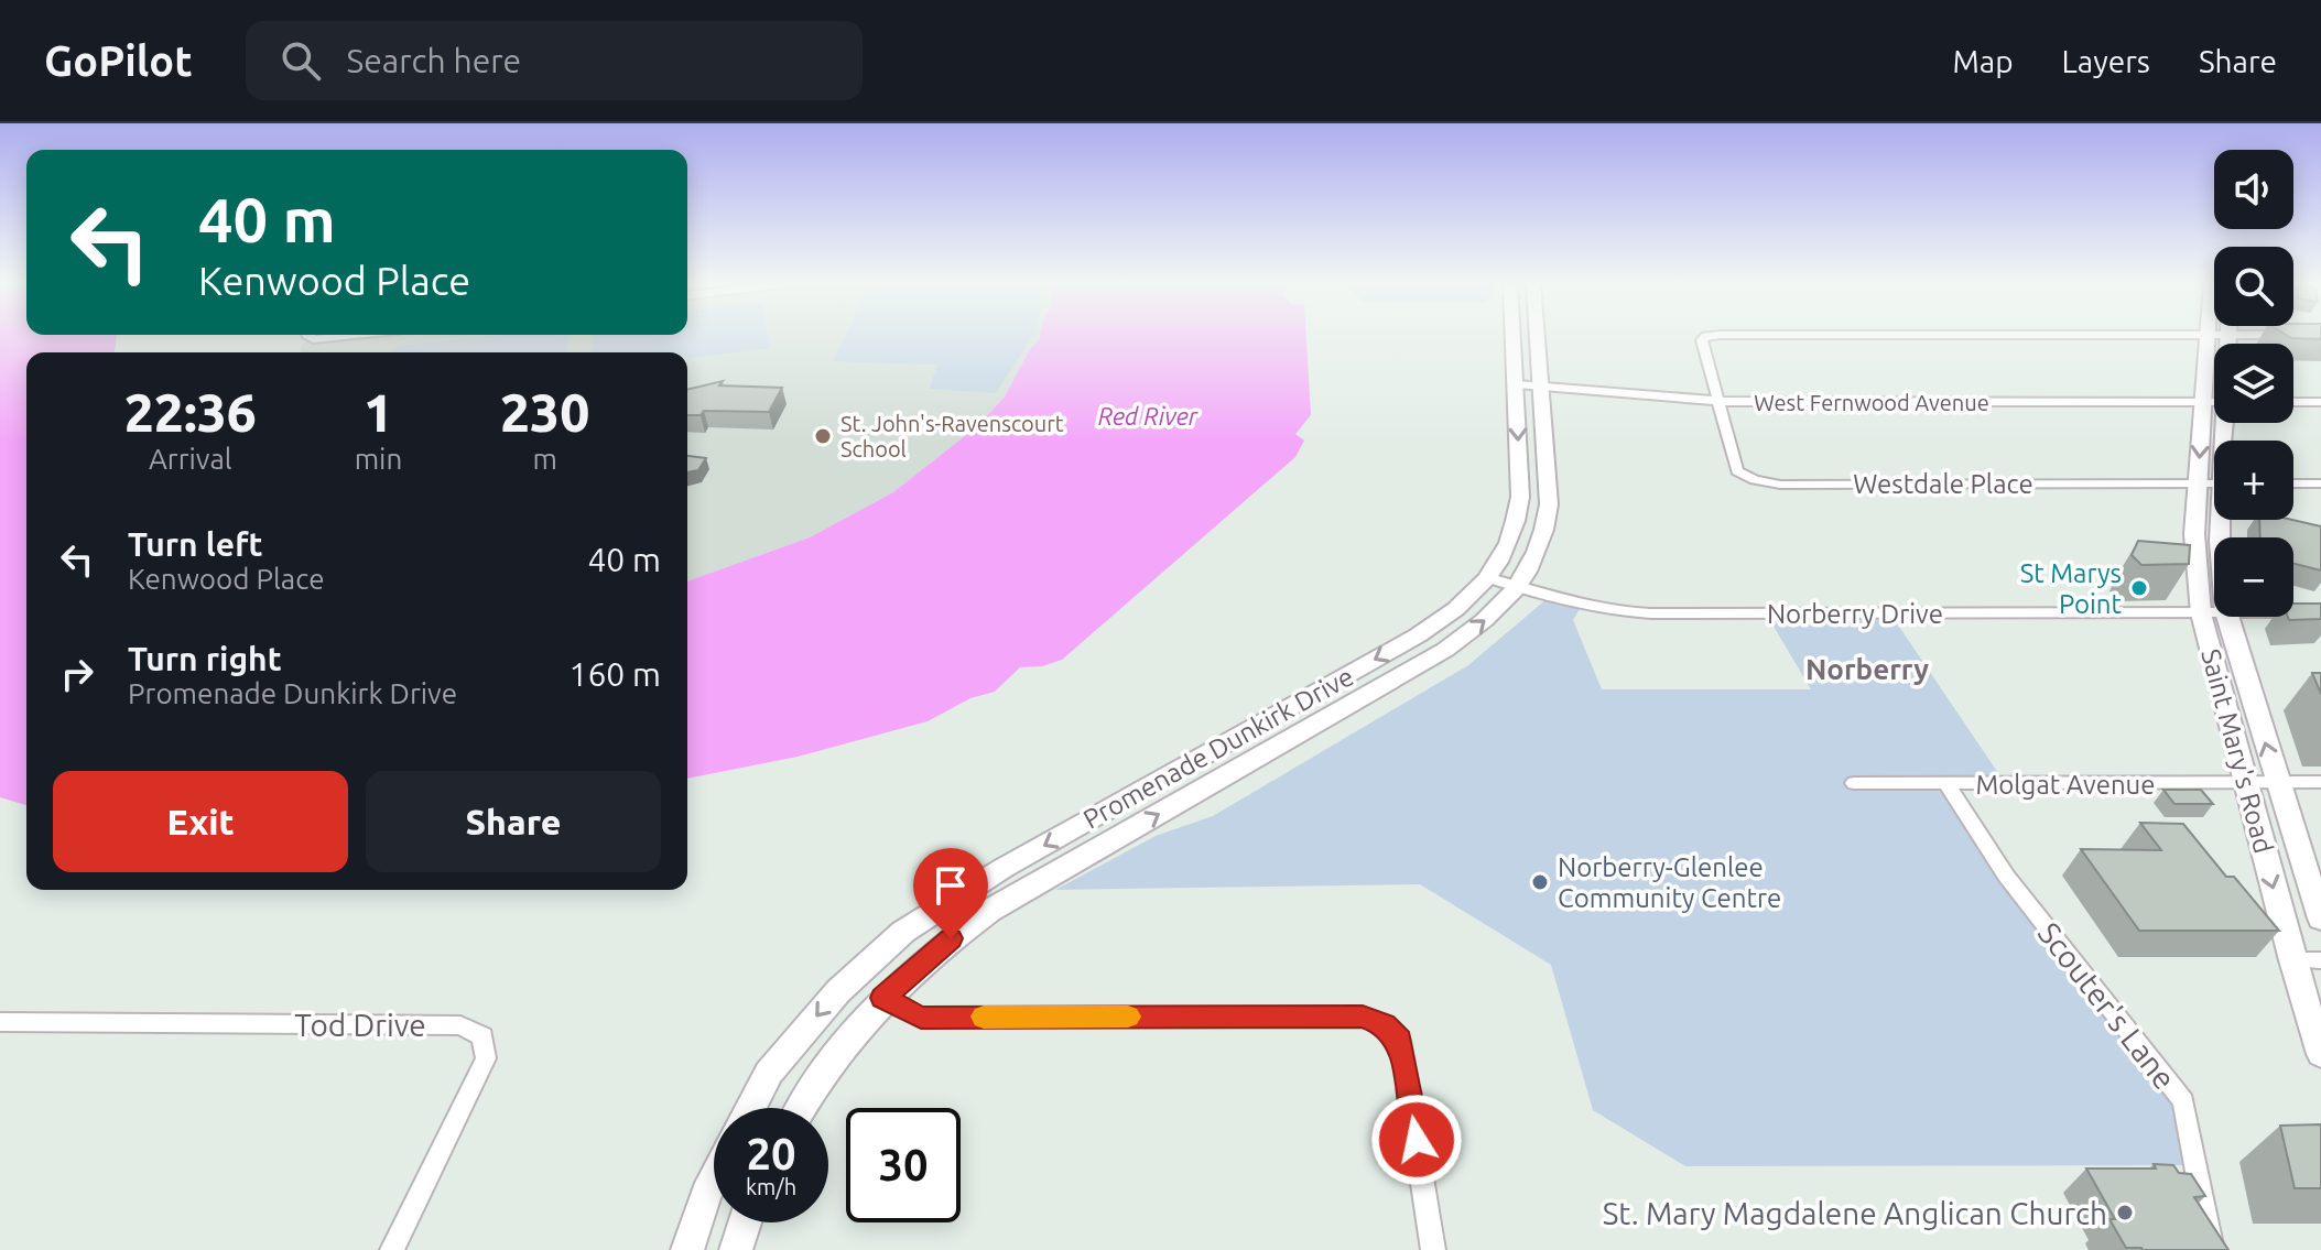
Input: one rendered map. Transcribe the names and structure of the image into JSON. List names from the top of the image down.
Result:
{
  "streets": {
    "main road": ["Promenade Dunkirk Drive", "Saint Mary's Road"],
    "street": [
      "West Fernwood Avenue",
      "Westdale Place",
      "Norberry Drive",
      "Molgat Avenue",
      "Scouter's Lane",
      "Tod Drive"
    ]
  },
  "crossings": [
    ["West Fernwood Avenue", "Westdale Place"],
    ["West Fernwood Avenue", "Promenade Dunkirk Drive"],
    ["West Fernwood Avenue", "Saint Mary's Road"],
    ["Westdale Place", "Saint Mary's Road"],
    ["Norberry Drive", "Promenade Dunkirk Drive"],
    ["Norberry Drive", "Saint Mary's Road"],
    ["Saint Mary's Road", "Molgat Avenue"],
    ["Molgat Avenue", "Scouter's Lane"]
  ],
  "districts": ["Norberry"],
  "water": ["Red River"],
  "places": [
    "St. John's-Ravenscourt School",
    "St Marys Point",
    "Norberry-Glenlee Community Centre",
    "St. Mary Magdalene Anglican Church"
  ],
  "page": {
    "header": "GoPilot",
    "search": "Search here",
    "nav": ["Map", "Layers", "Share"],
    "map_buttons": ["+", "−"],
    "turn": ["40 m", "Kenwood Place"],
    "eta": [
      "22:36",
      "Arrival",
      "1",
      "min",
      "230",
      "m"
    ],
    "list": [
      {
        "name": "Turn left",
        "note": "Kenwood Place",
        "value": "40 m"
      },
      {
        "name": "Turn right",
        "note": "Promenade Dunkirk Drive",
        "value": "160 m"
      }
    ],
    "buttons": ["Exit", "Share"],
    "speed": "20 km/h",
    "limit": "30"
  }
}
